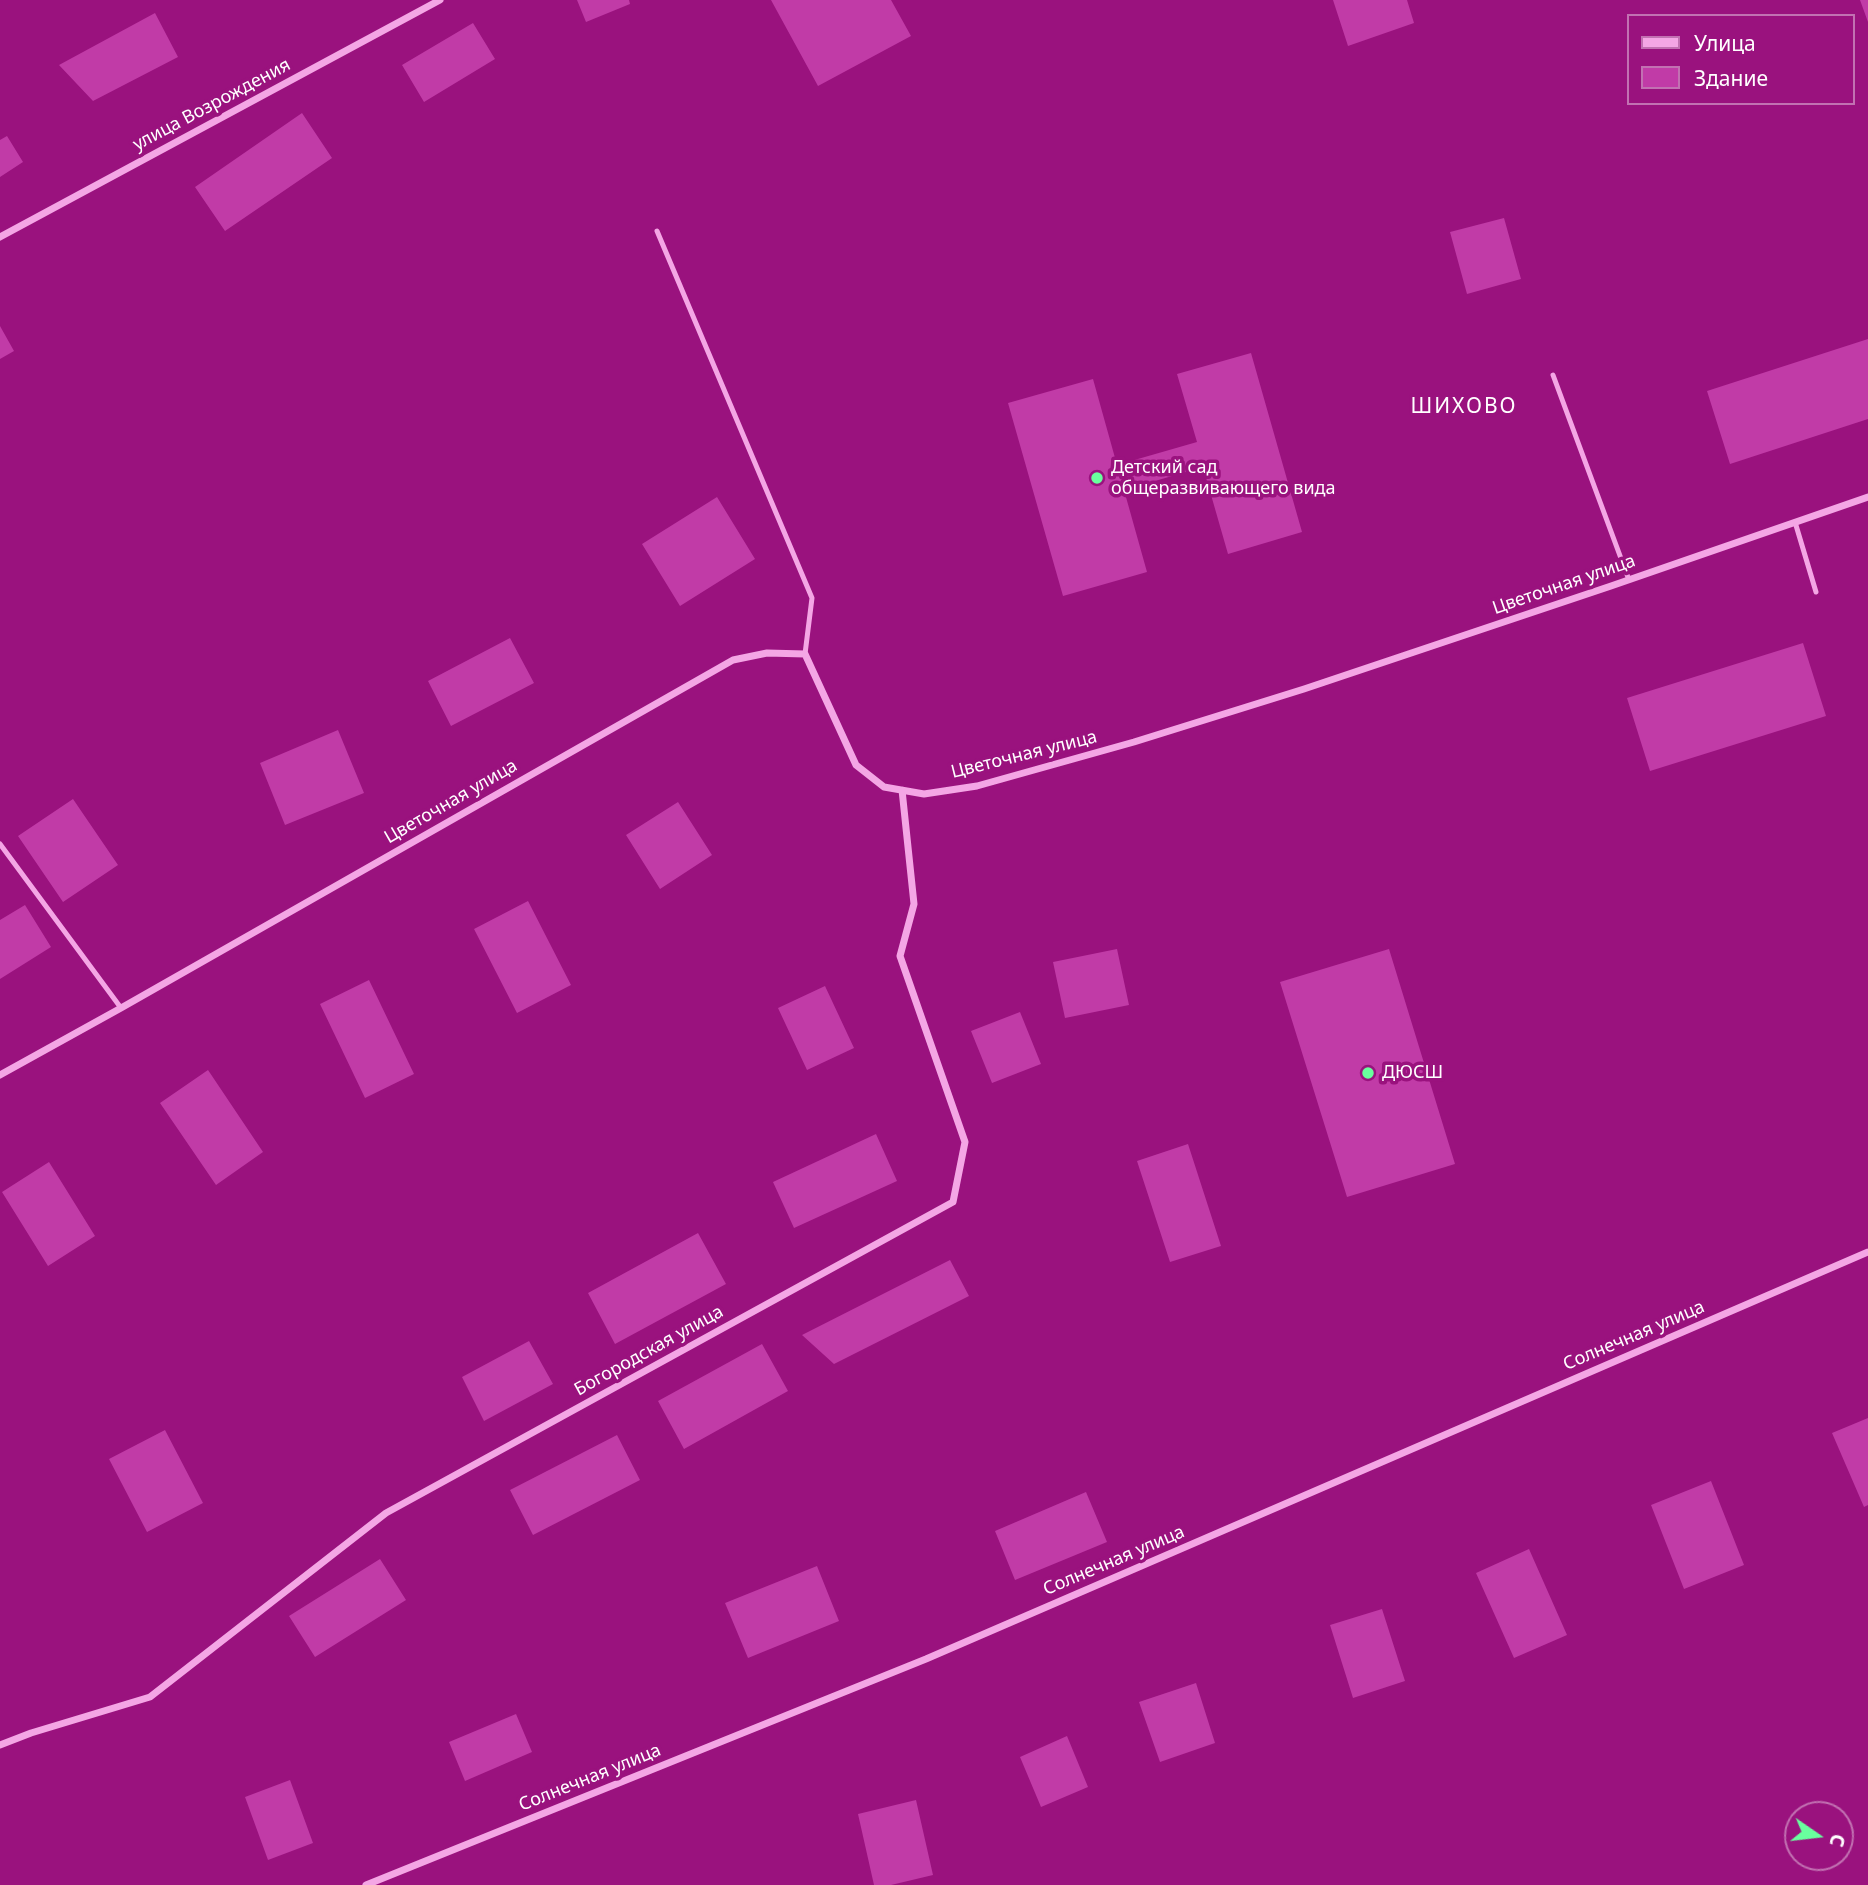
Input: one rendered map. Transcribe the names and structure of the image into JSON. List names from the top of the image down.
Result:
{
  "streets": {
    "street": [
      "улица Возрождения",
      "Цветочная улица",
      "Солнечная улица",
      "Богородская улица"
    ]
  },
  "crossings": [
    ["Цветочная улица", "Богородская улица"]
  ],
  "districts": ["ШИХОВО"],
  "places": ["Детский сад общеразвивающего вида", "ДЮСШ"],
  "legend": ["Улица", "Здание"],
  "north": "right"
}
